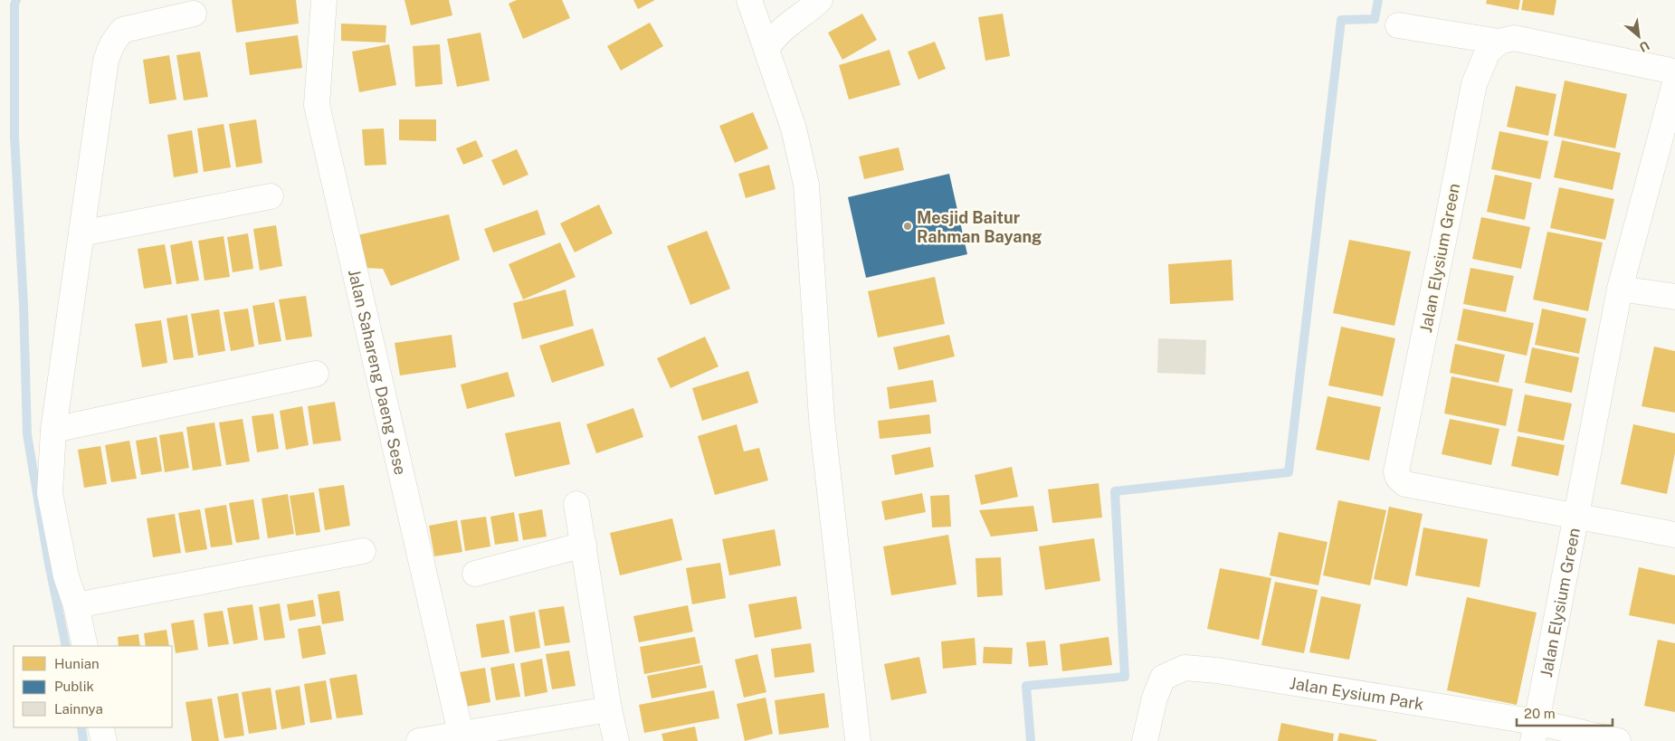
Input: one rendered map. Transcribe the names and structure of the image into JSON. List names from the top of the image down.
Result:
{
  "streets": {
    "street": ["Jalan Elysium Green", "Jalan Sahareng Daeng Sese", "Jalan Eysium Park"]
  },
  "crossings": [
    ["Jalan Elysium Green", "Jalan Eysium Park"]
  ],
  "places": ["Mesjid Baitur Rahman Bayang"],
  "legend": ["Hunian", "Publik", "Lainnya"],
  "scale_bar": "20 m",
  "north": "bottom right"
}
